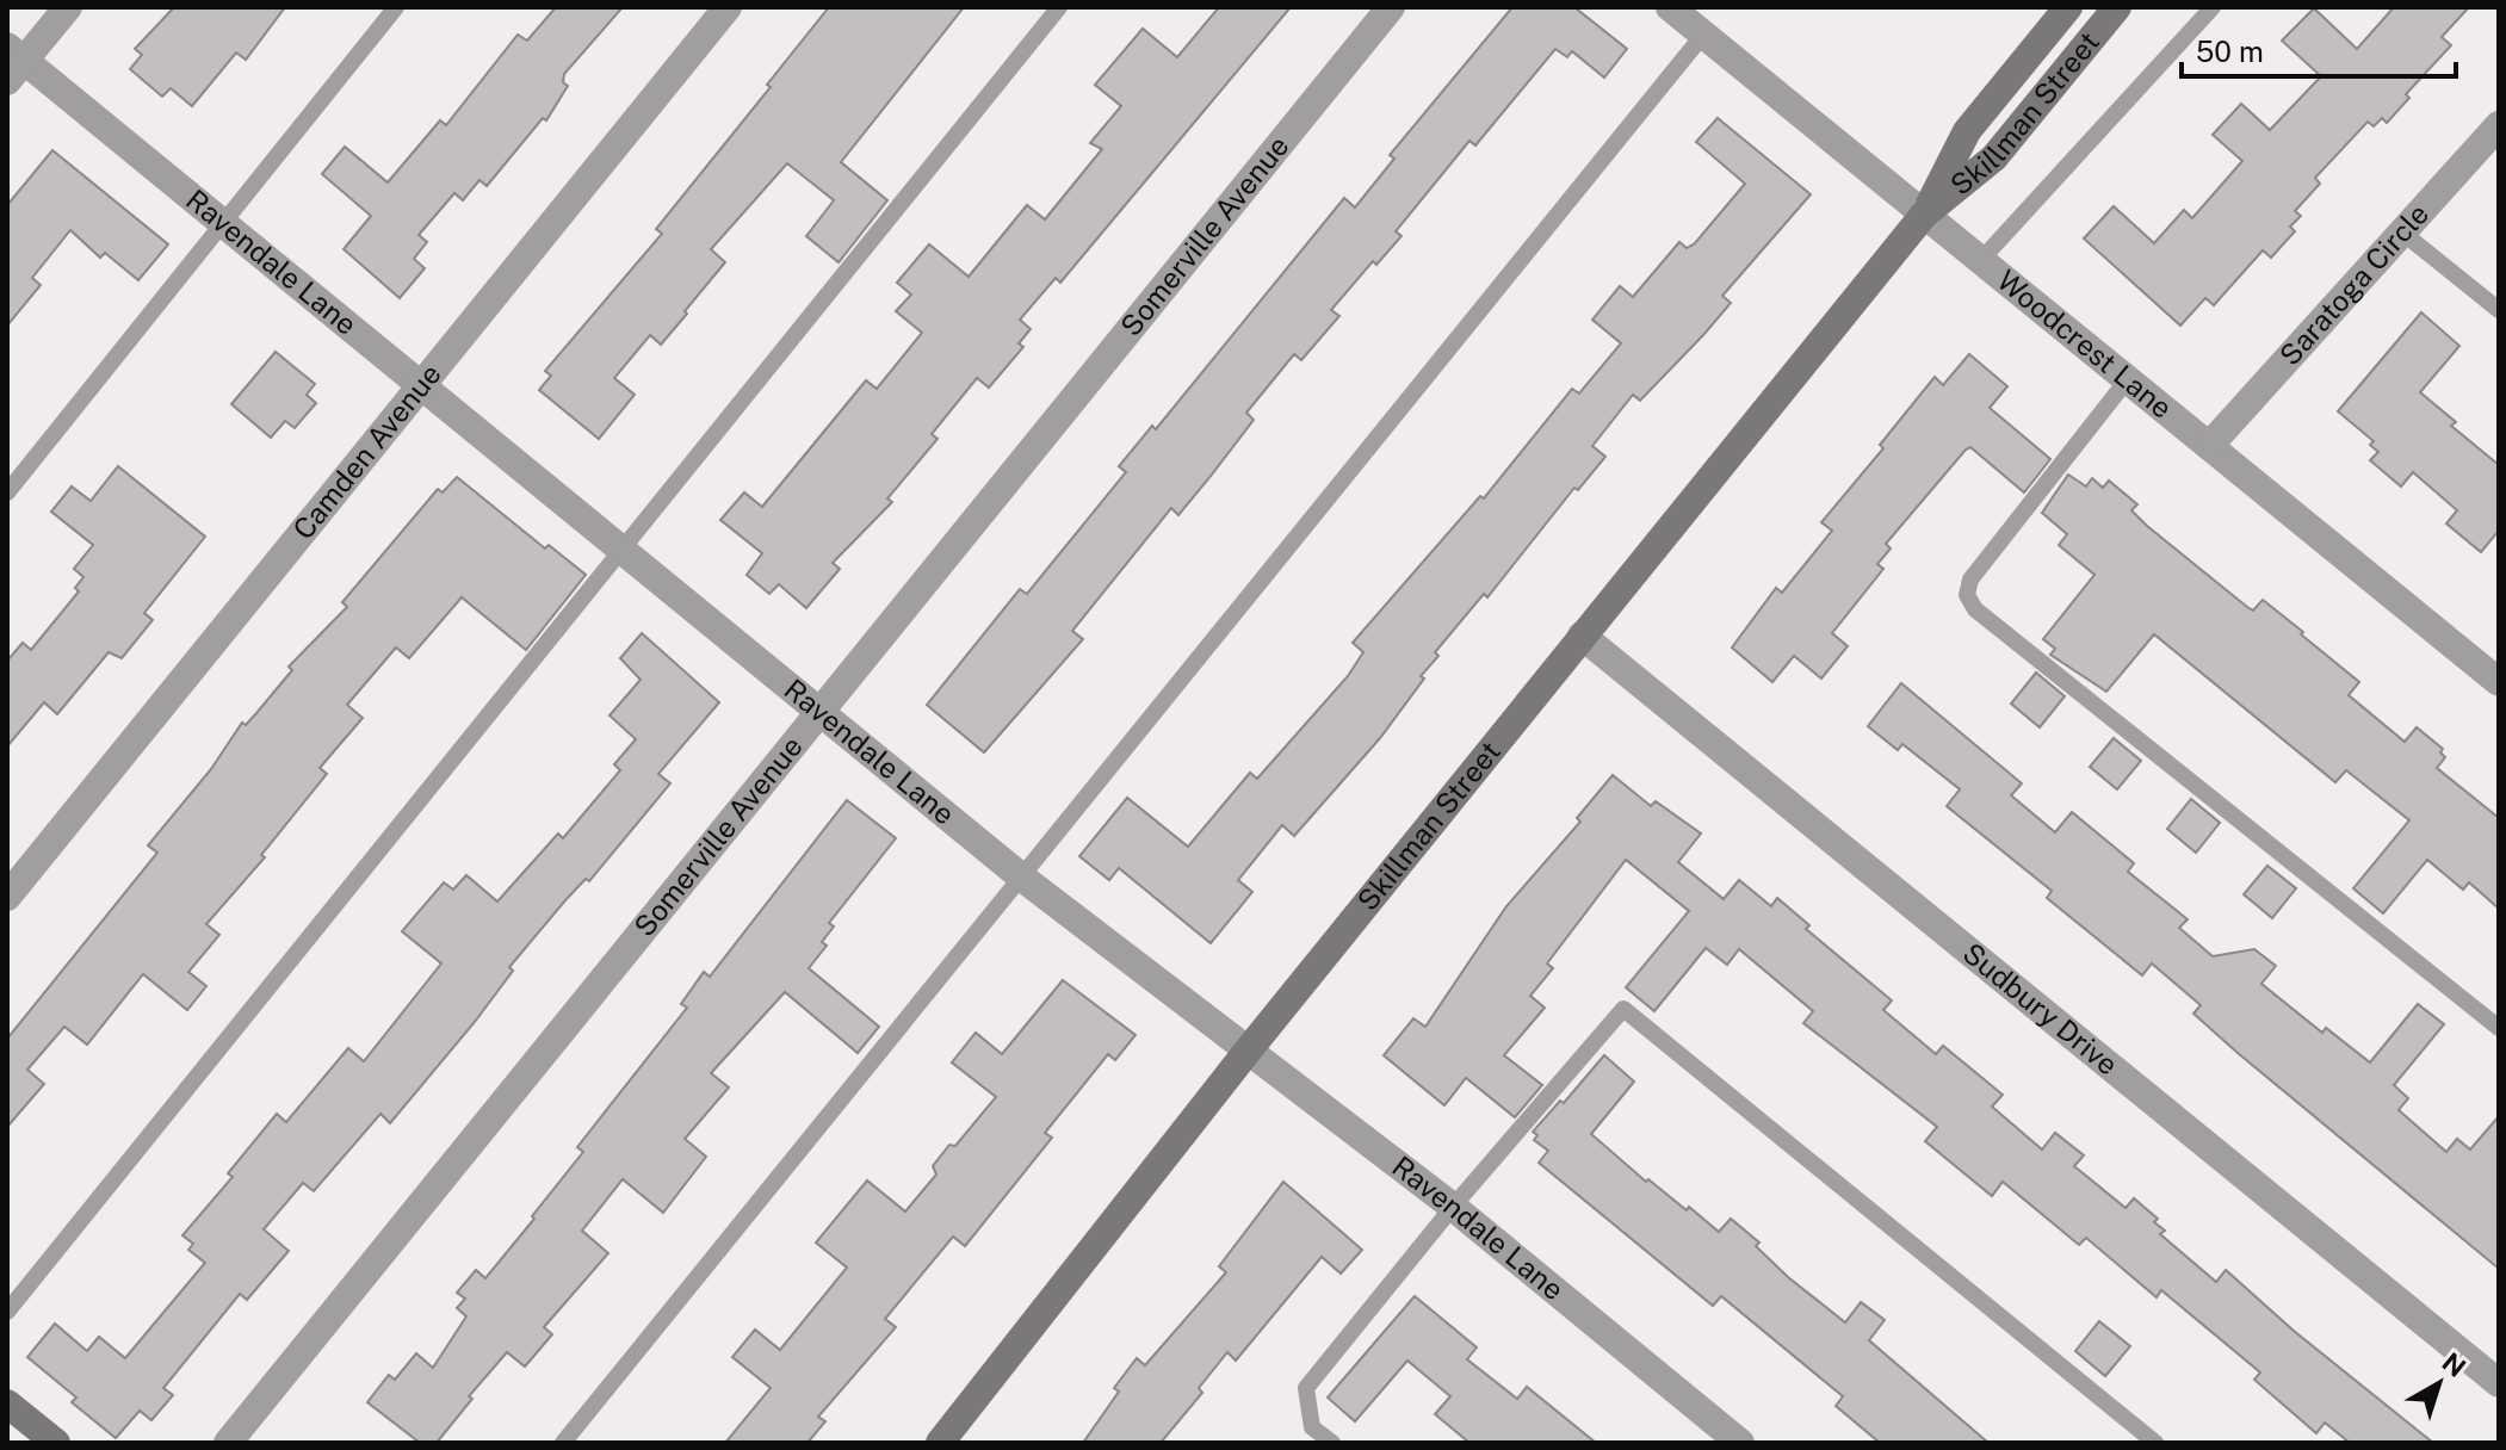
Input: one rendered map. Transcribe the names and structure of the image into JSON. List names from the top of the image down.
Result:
{
  "streets": {
    "main road": ["Skillman Street"],
    "street": [
      "Somerville Avenue",
      "Ravendale Lane",
      "Saratoga Circle",
      "Woodcrest Lane",
      "Camden Avenue",
      "Sudbury Drive"
    ]
  },
  "crossings": [
    ["Skillman Street", "Ravendale Lane"],
    ["Skillman Street", "Woodcrest Lane"],
    ["Skillman Street", "Sudbury Drive"],
    ["Somerville Avenue", "Ravendale Lane"],
    ["Ravendale Lane", "Camden Avenue"],
    ["Saratoga Circle", "Woodcrest Lane"]
  ],
  "scale_bar": "50 m",
  "north": "top right"
}
